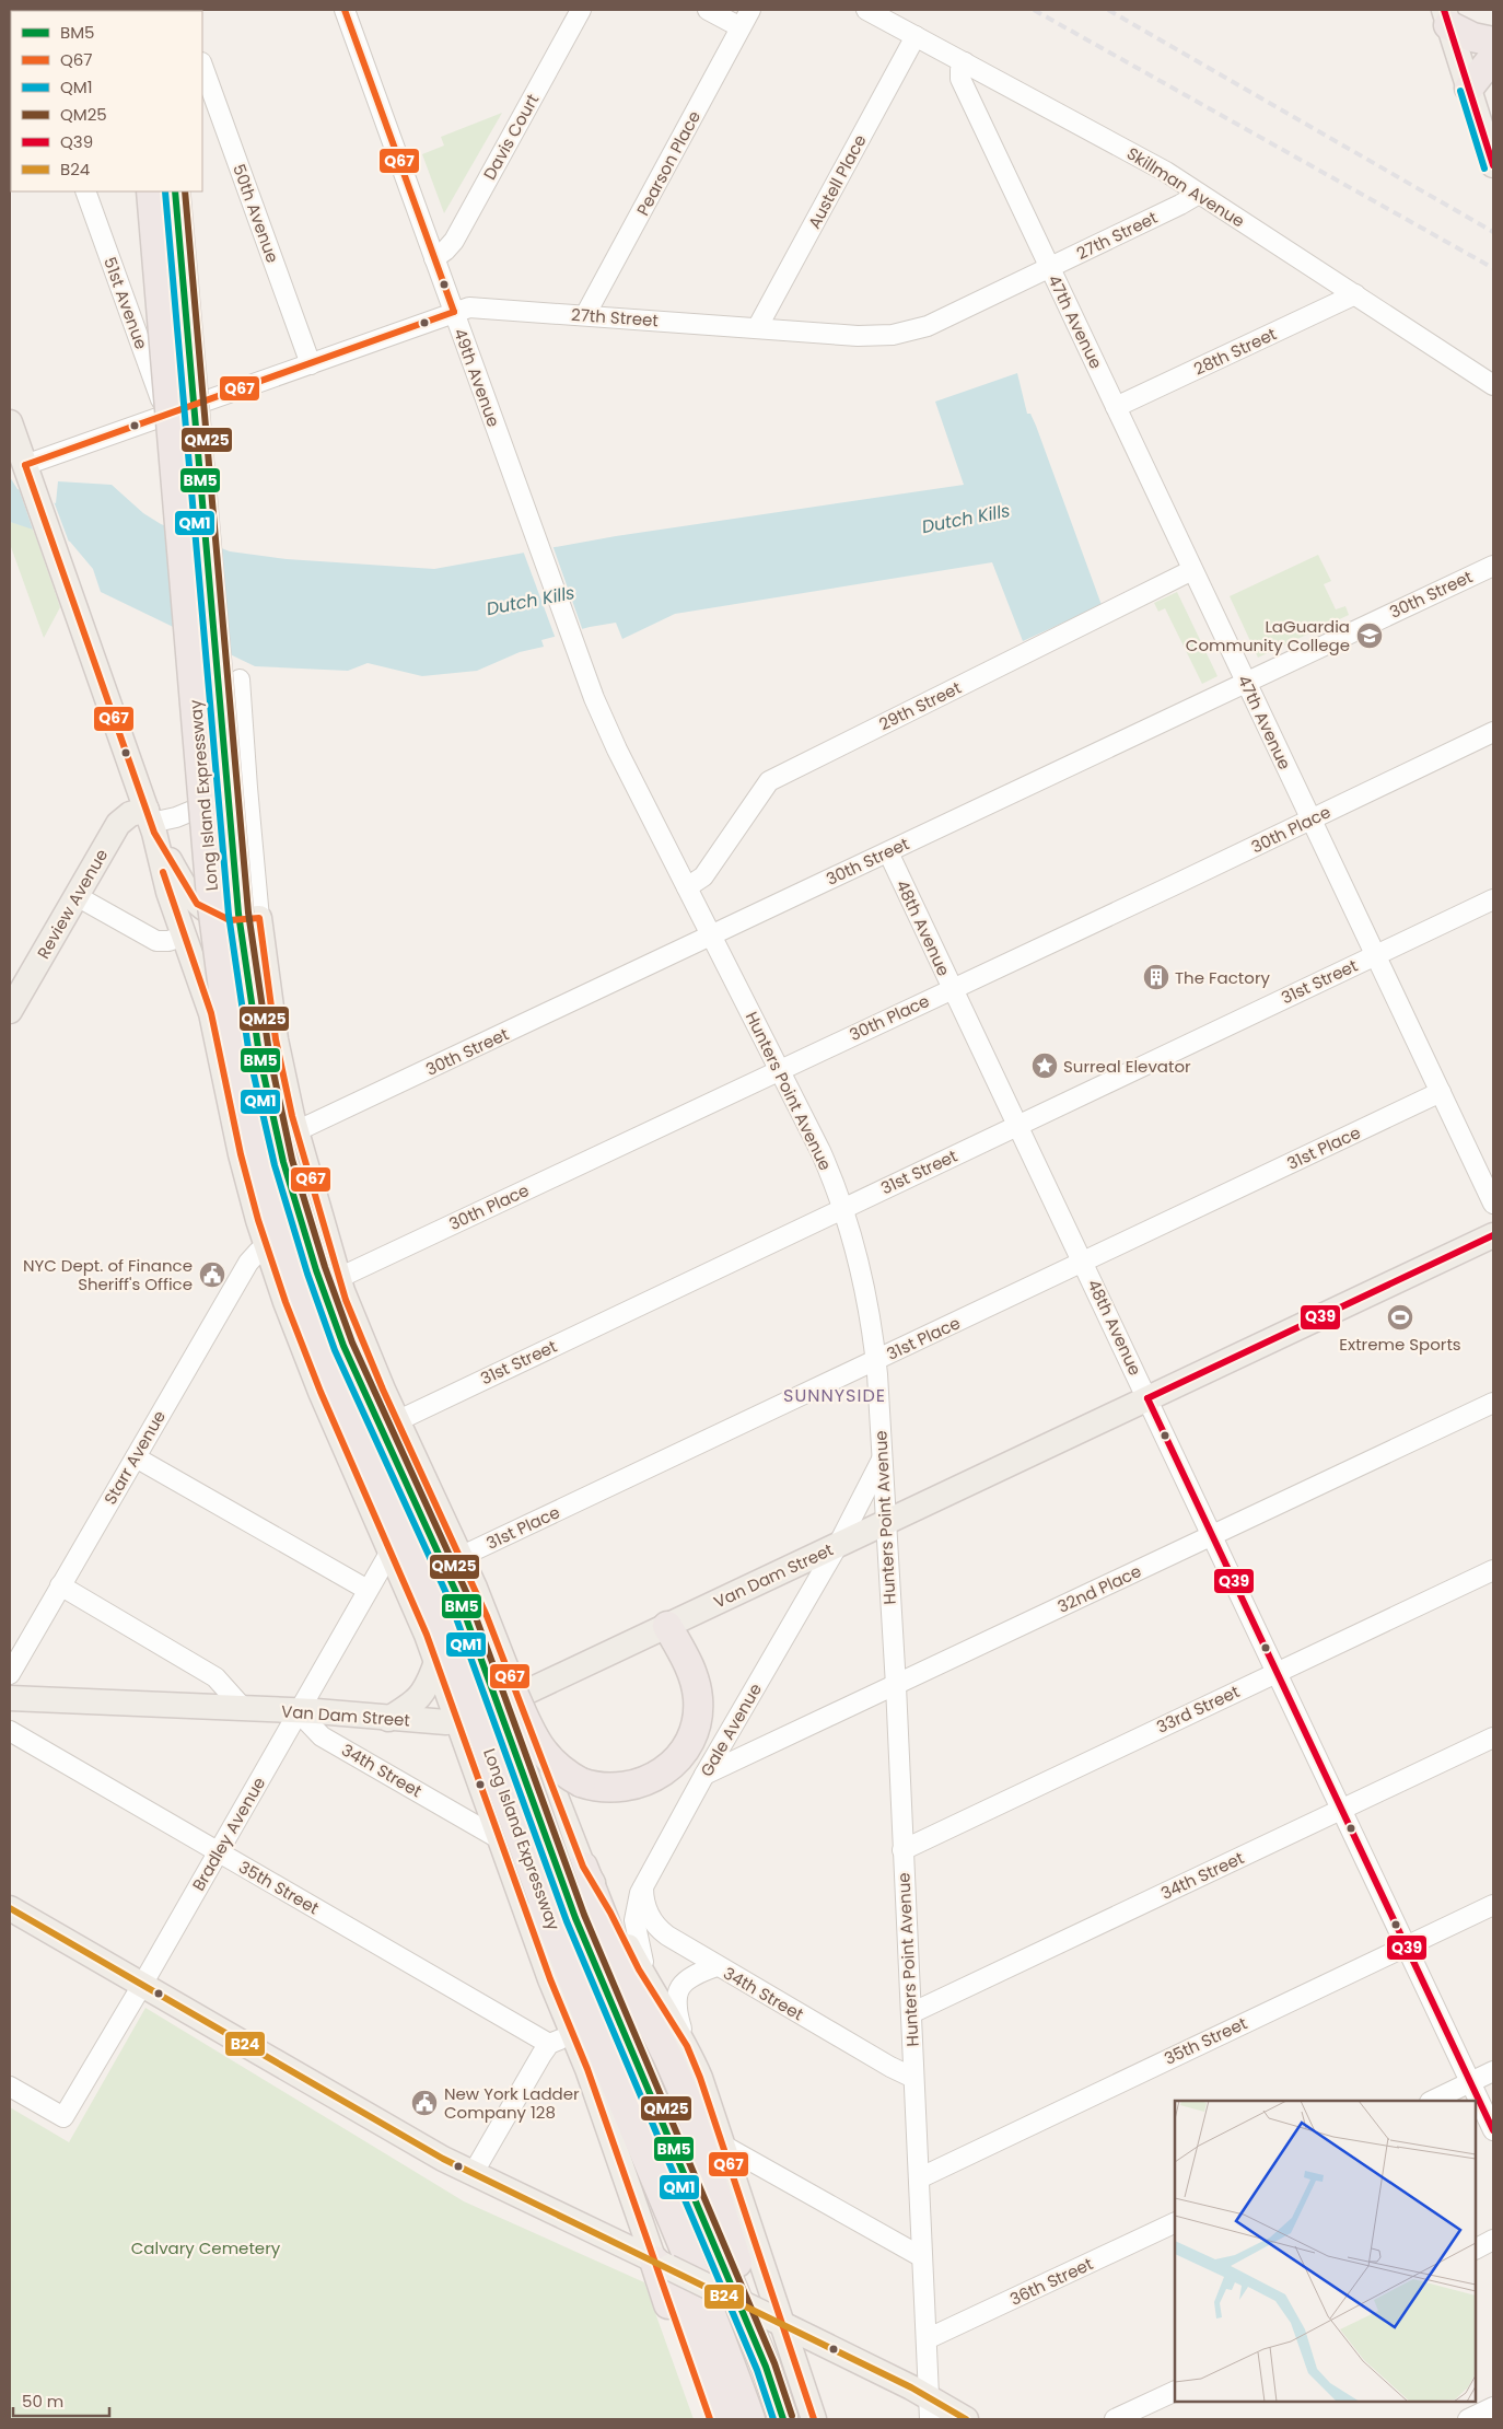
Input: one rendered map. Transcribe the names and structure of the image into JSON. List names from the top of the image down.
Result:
{
  "streets": {
    "highway": ["Long Island Expressway"],
    "main road": ["Review Avenue", "Van Dam Street"],
    "street": [
      "Davis Court",
      "Pearson Place",
      "Austell Place",
      "Skillman Avenue",
      "50th Avenue",
      "27th Street",
      "51st Avenue",
      "47th Avenue",
      "28th Street",
      "49th Avenue",
      "30th Street",
      "29th Street",
      "30th Place",
      "48th Avenue",
      "31st Street",
      "Hunters Point Avenue",
      "31st Place",
      "Starr Avenue",
      "32nd Place",
      "33rd Street",
      "Gale Avenue",
      "34th Street",
      "Bradley Avenue",
      "35th Street",
      "36th Street"
    ]
  },
  "crossings": [
    ["Davis Court", "49th Avenue"],
    ["Pearson Place", "27th Street"],
    ["Austell Place", "Skillman Avenue"],
    ["Austell Place", "27th Street"],
    ["Skillman Avenue", "27th Street"],
    ["Skillman Avenue", "47th Avenue"],
    ["Skillman Avenue", "28th Street"],
    ["50th Avenue", "27th Street"],
    ["27th Street", "51st Avenue"],
    ["27th Street", "47th Avenue"],
    ["27th Street", "49th Avenue"],
    ["47th Avenue", "28th Street"],
    ["47th Avenue", "30th Street"],
    ["47th Avenue", "29th Street"],
    ["47th Avenue", "30th Place"],
    ["47th Avenue", "31st Street"],
    ["47th Avenue", "31st Place"],
    ["49th Avenue", "Hunters Point Avenue"],
    ["30th Street", "48th Avenue"],
    ["30th Street", "Hunters Point Avenue"],
    ["29th Street", "Hunters Point Avenue"],
    ["30th Place", "48th Avenue"],
    ["30th Place", "Hunters Point Avenue"],
    ["48th Avenue", "31st Street"],
    ["48th Avenue", "31st Place"],
    ["48th Avenue", "Van Dam Street"],
    ["48th Avenue", "32nd Place"],
    ["48th Avenue", "33rd Street"],
    ["48th Avenue", "34th Street"],
    ["48th Avenue", "35th Street"],
    ["31st Street", "Hunters Point Avenue"],
    ["Hunters Point Avenue", "31st Place"],
    ["Hunters Point Avenue", "Van Dam Street"],
    ["Hunters Point Avenue", "32nd Place"],
    ["Hunters Point Avenue", "33rd Street"],
    ["Hunters Point Avenue", "Gale Avenue"],
    ["Hunters Point Avenue", "34th Street"],
    ["Hunters Point Avenue", "35th Street"],
    ["Hunters Point Avenue", "36th Street"],
    ["Van Dam Street", "Gale Avenue"],
    ["Van Dam Street", "34th Street"],
    ["Van Dam Street", "Bradley Avenue"],
    ["32nd Place", "Gale Avenue"],
    ["Gale Avenue", "34th Street"],
    ["34th Street", "Bradley Avenue"],
    ["Bradley Avenue", "35th Street"]
  ],
  "districts": ["SUNNYSIDE"],
  "water": ["Dutch Kills"],
  "parks": ["Calvary Cemetery"],
  "places": {
    "school or university": ["LaGuardia Community College"],
    "building": ["The Factory"],
    "place": ["Surreal Elevator"],
    "public building": ["NYC Dept. of Finance Sheriff's Office", "New York Ladder Company 128"],
    "sports": ["Extreme Sports"]
  },
  "lines": [
    "transit line Q67",
    "transit line Q39",
    "transit line QM1",
    "transit line BM5",
    "transit line QM25",
    "transit line B24"
  ],
  "legend": [
    "BM5",
    "Q67",
    "QM1",
    "QM25",
    "Q39",
    "B24"
  ],
  "scale_bar": "50 m"
}
